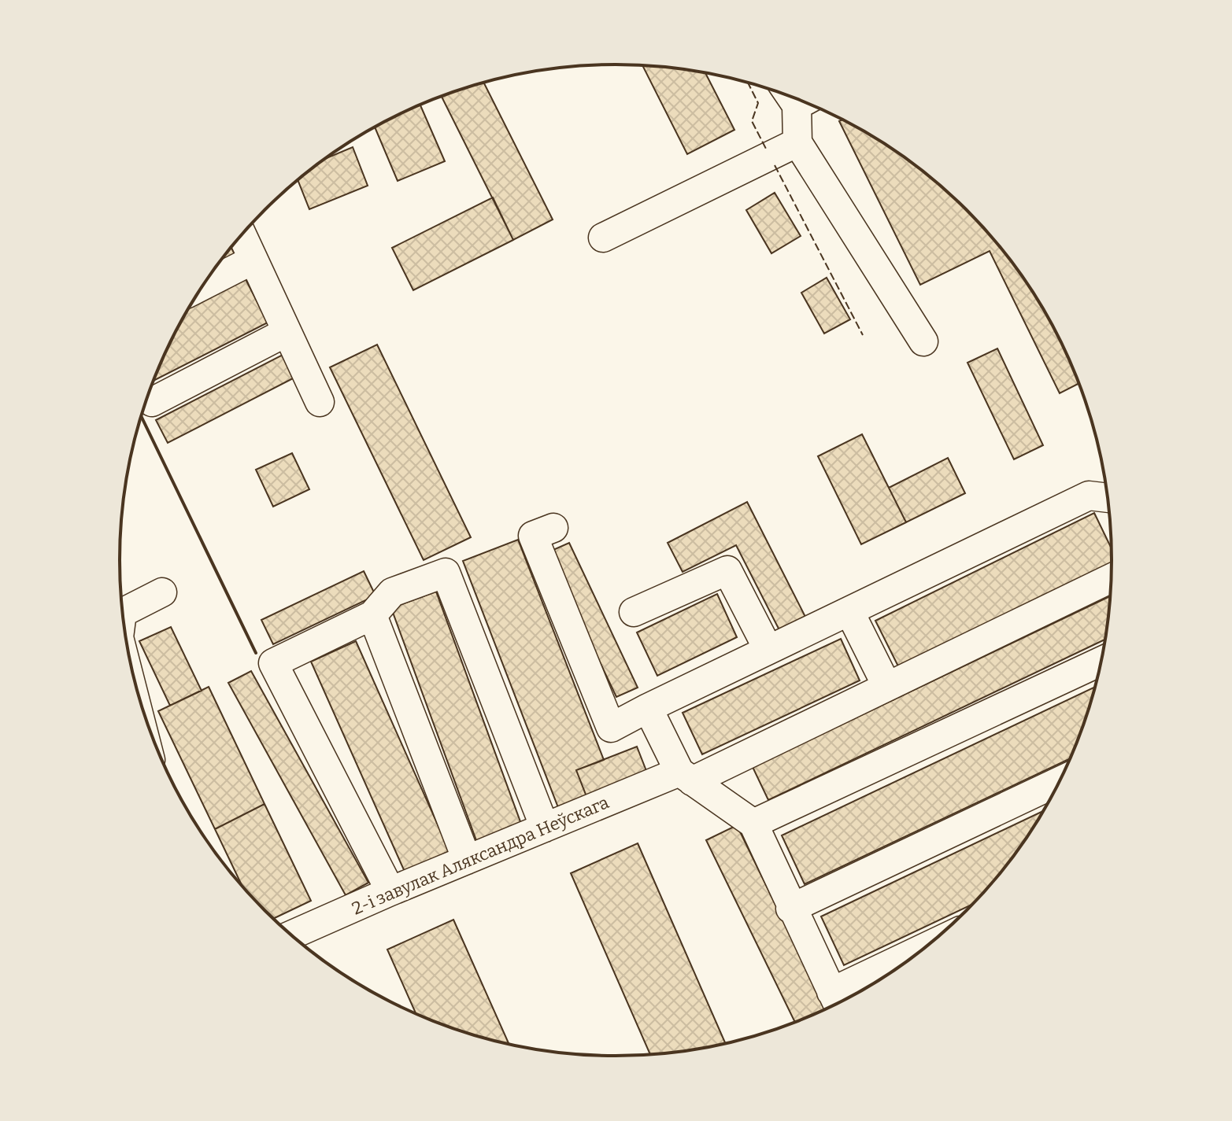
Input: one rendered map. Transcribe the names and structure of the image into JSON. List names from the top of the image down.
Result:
{
  "streets": {
    "street": ["2-і завулак Аляксандра Неўскага"]
  }
}
